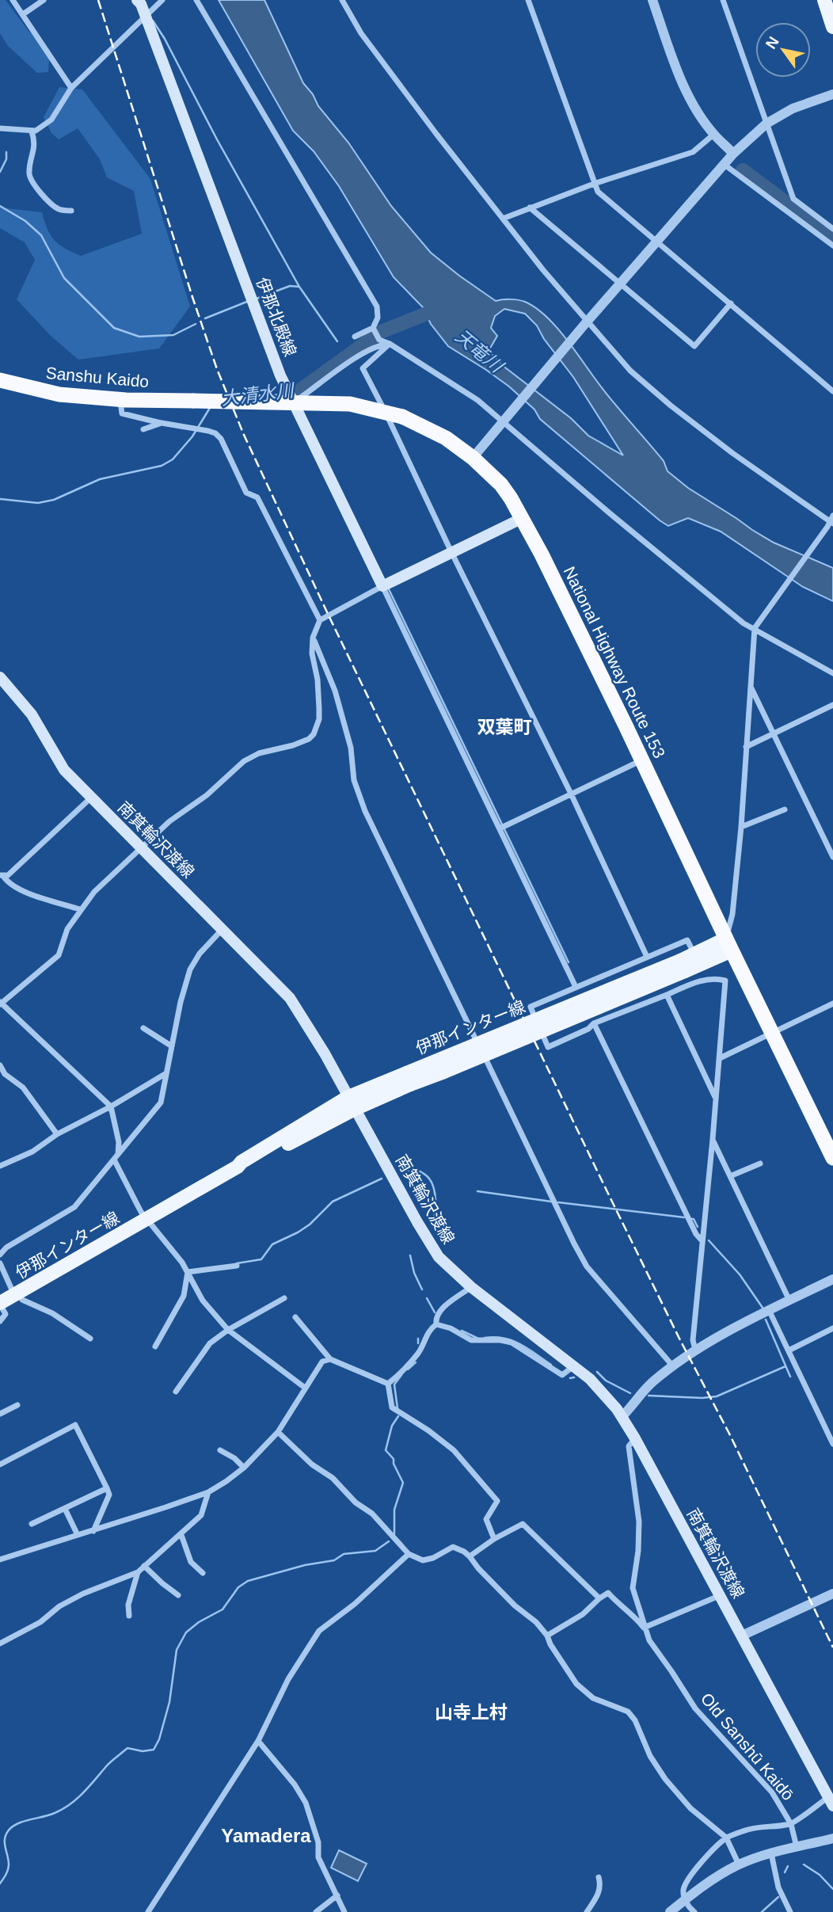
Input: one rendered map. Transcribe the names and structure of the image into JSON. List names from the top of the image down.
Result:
{
  "streets": {
    "highway": ["Sanshu Kaido", "National Highway Route 153"],
    "main road": ["伊那北殿線", "南箕輪沢渡線", "伊那インター線"],
    "street": ["Old Sanshū Kaidō"]
  },
  "crossings": [
    ["Sanshu Kaido", "National Highway Route 153"],
    ["National Highway Route 153", "伊那インター線"],
    ["南箕輪沢渡線", "伊那インター線"],
    ["南箕輪沢渡線", "Old Sanshū Kaidō"]
  ],
  "districts": ["双葉町", "山寺上村", "Yamadera"],
  "water": ["天竜川", "大清水川"],
  "north": "top left"
}
